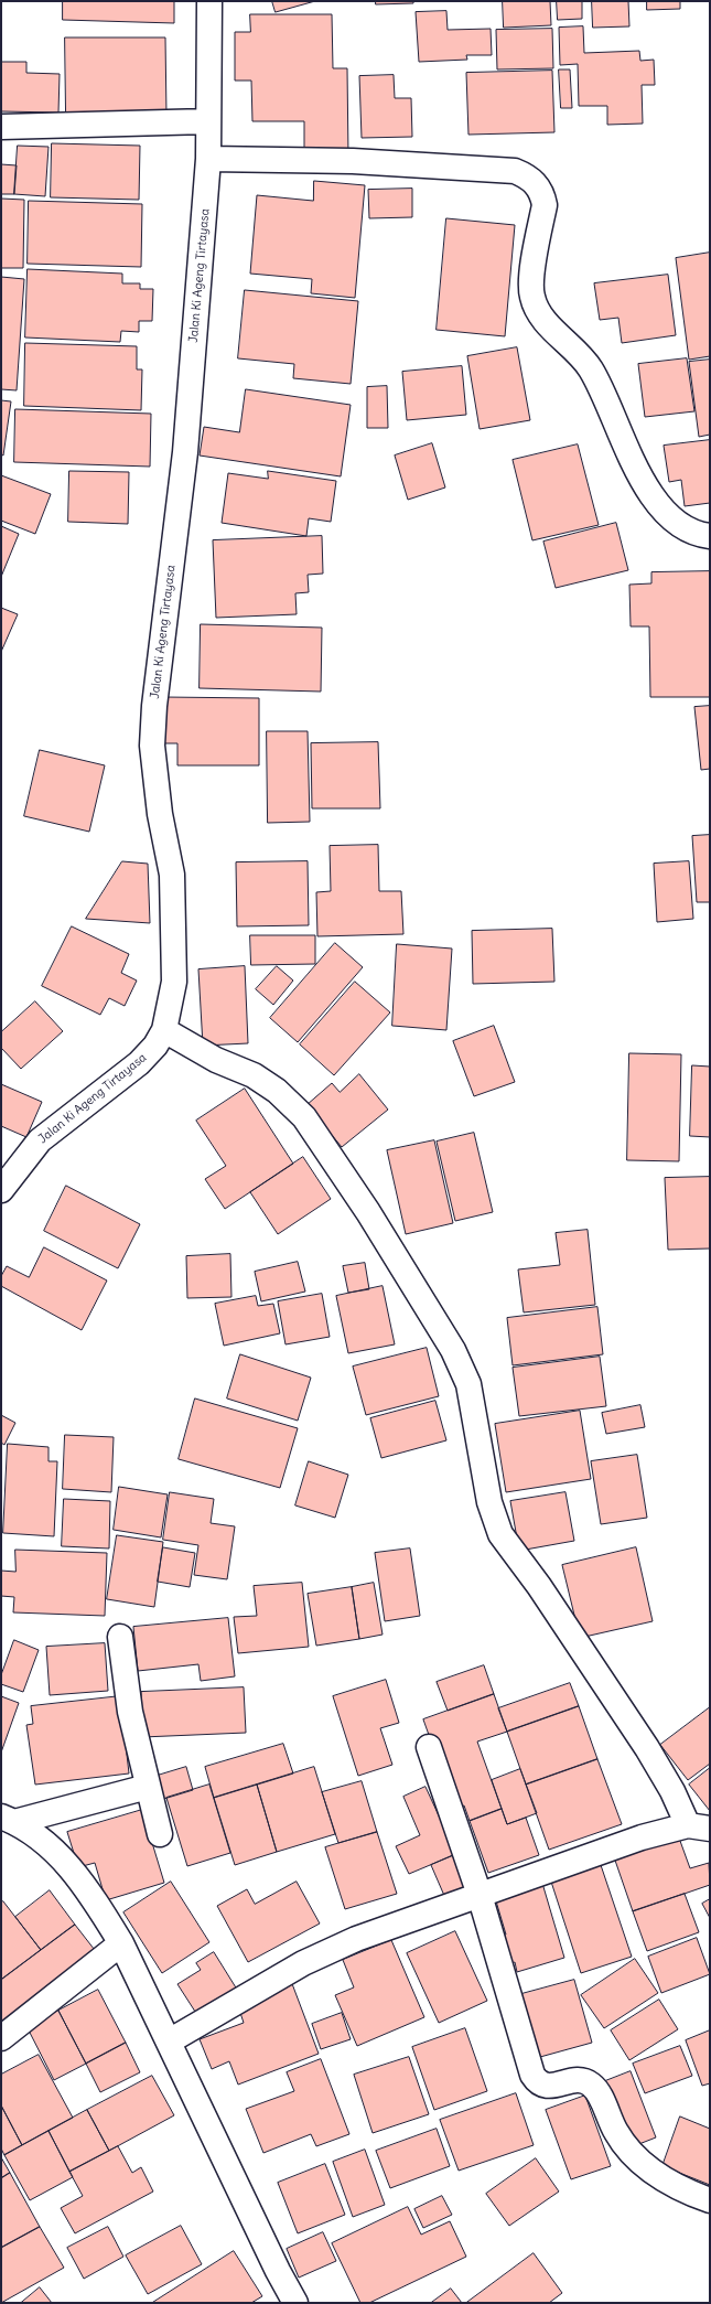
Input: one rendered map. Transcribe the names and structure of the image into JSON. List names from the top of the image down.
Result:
{
  "streets": {
    "street": ["Jalan Ki Ageng Tirtayasa"]
  }
}
